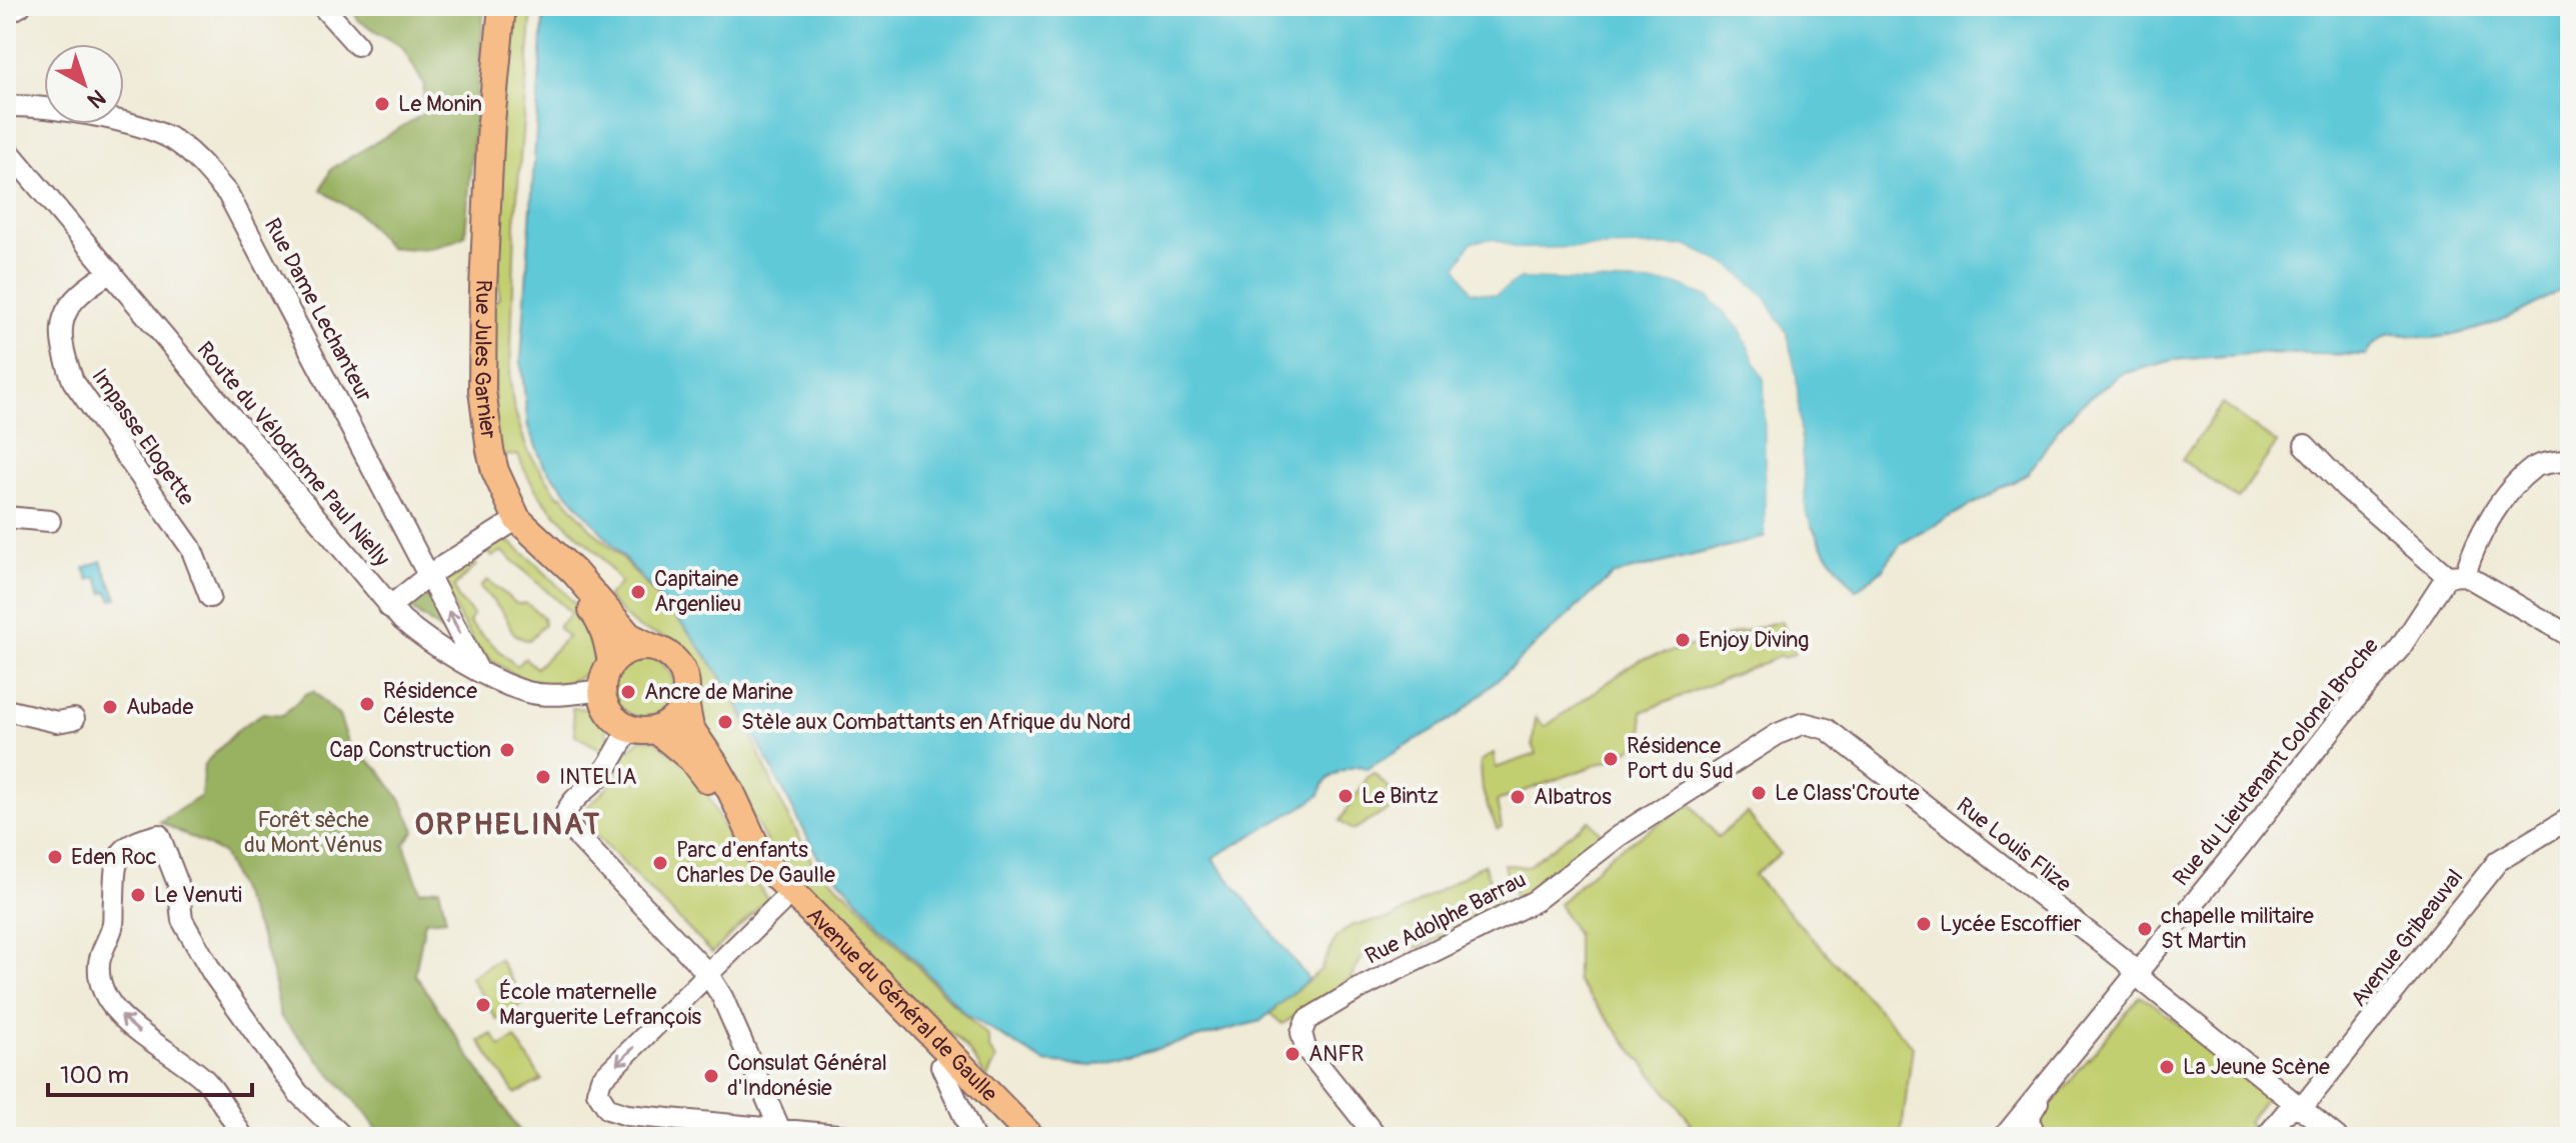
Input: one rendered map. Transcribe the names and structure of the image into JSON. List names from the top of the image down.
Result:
{
  "streets": {
    "main road": ["Rue Jules Garnier", "Avenue du Général de Gaulle"],
    "street": [
      "Rue Dame Lechanteur",
      "Impasse Elogette",
      "Route du Vélodrome Paul Nielly",
      "Rue du Lieutenant Colonel Broche",
      "Rue Louis Flize",
      "Rue Adolphe Barrau",
      "Avenue Gribeauval"
    ]
  },
  "crossings": [
    ["Rue Dame Lechanteur", "Route du Vélodrome Paul Nielly"],
    ["Rue Jules Garnier", "Route du Vélodrome Paul Nielly"],
    ["Rue Jules Garnier", "Avenue du Général de Gaulle"],
    ["Impasse Elogette", "Route du Vélodrome Paul Nielly"],
    ["Route du Vélodrome Paul Nielly", "Avenue du Général de Gaulle"],
    ["Rue du Lieutenant Colonel Broche", "Rue Louis Flize"],
    ["Rue Louis Flize", "Rue Adolphe Barrau"],
    ["Rue Louis Flize", "Avenue Gribeauval"]
  ],
  "districts": ["ORPHELINAT"],
  "parks": ["Forêt sèche du Mont Vénus"],
  "places": [
    "Le Monin",
    "Capitaine Argenlieu",
    "Enjoy Diving",
    "Ancre de Marine",
    "Résidence Céleste",
    "Aubade",
    "Stèle aux Combattants en Afrique du Nord",
    "Cap Construction",
    "Résidence Port du Sud",
    "INTELIA",
    "Le Class'Croute",
    "Le Bintz",
    "Albatros",
    "Eden Roc",
    "Parc d'enfants Charles De Gaulle",
    "Le Venuti",
    "Lycée Escoffier",
    "chapelle militaire St Martin",
    "École maternelle Marguerite Lefrançois",
    "ANFR",
    "La Jeune Scène",
    "Consulat Général d'Indonésie"
  ],
  "scale_bar": "100 m",
  "north": "bottom right"
}
